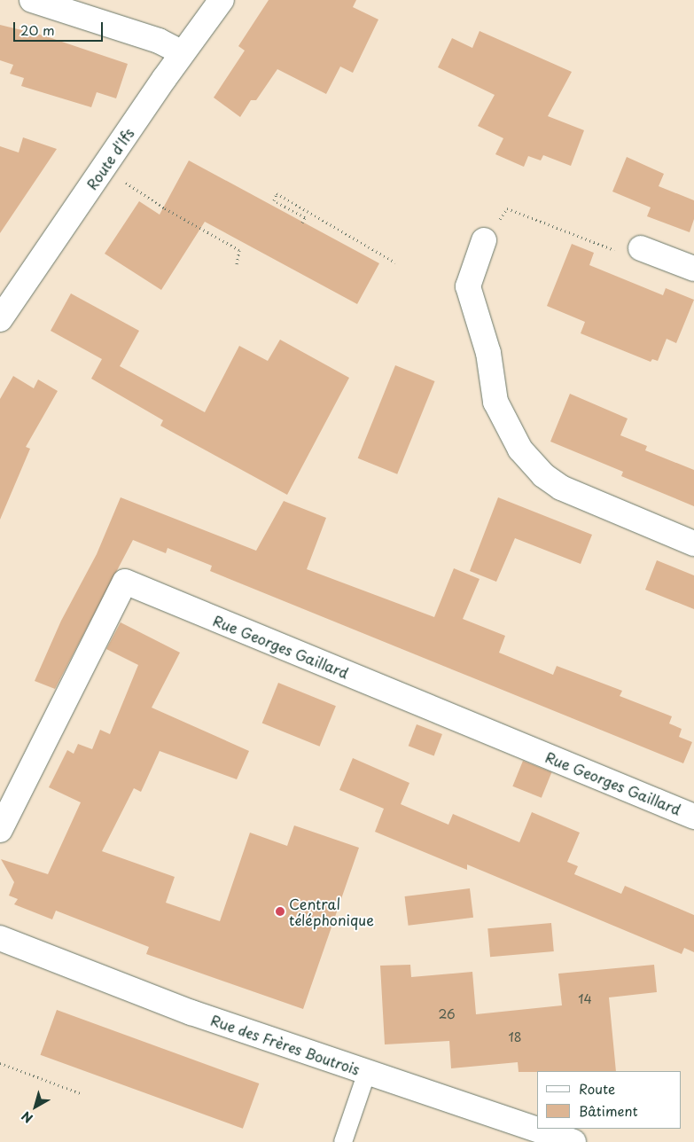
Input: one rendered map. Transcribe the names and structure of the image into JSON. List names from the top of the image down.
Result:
{
  "streets": {
    "street": ["Route d'Ifs", "Rue Georges Gaillard", "Rue des Frères Boutrois"]
  },
  "places": ["Central téléphonique"],
  "house_numbers": ["14", "26", "18"],
  "legend": ["Route", "Bâtiment"],
  "scale_bar": "20 m",
  "north": "bottom left"
}
